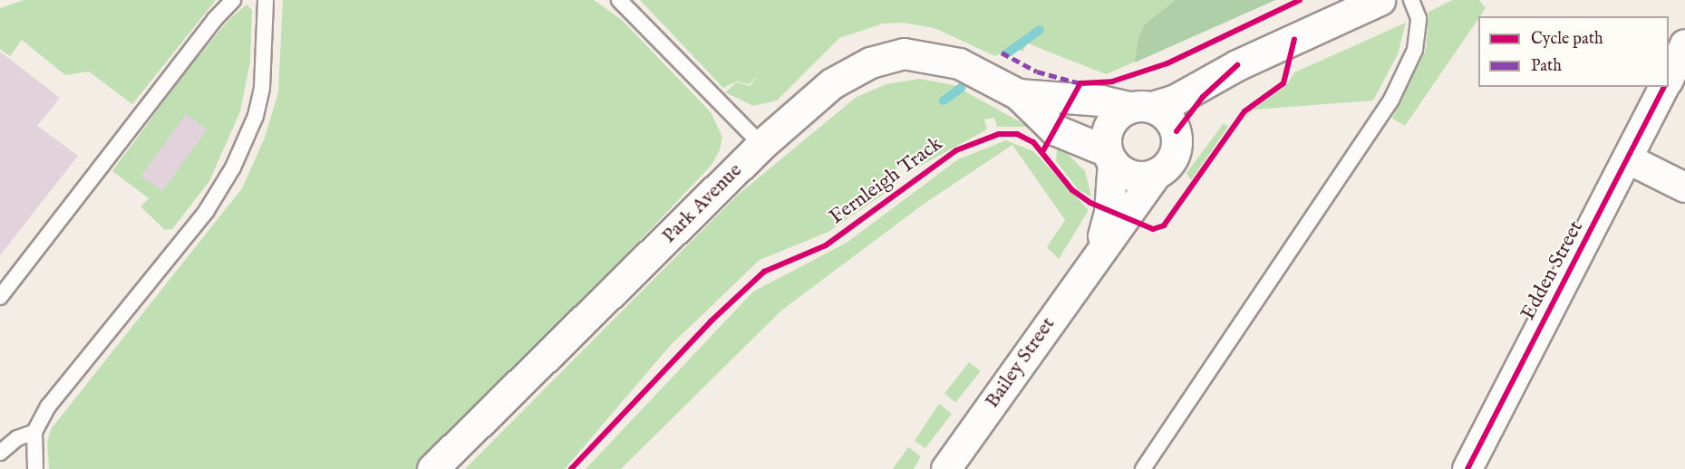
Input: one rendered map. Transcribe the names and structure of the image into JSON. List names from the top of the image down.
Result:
{
  "streets": {
    "main road": ["Park Avenue"],
    "street": ["Edden Street", "Bailey Street"],
    "cycle path": ["Fernleigh Track"]
  },
  "crossings": [
    ["Park Avenue", "Bailey Street"]
  ],
  "legend": ["Cycle path", "Path"]
}
